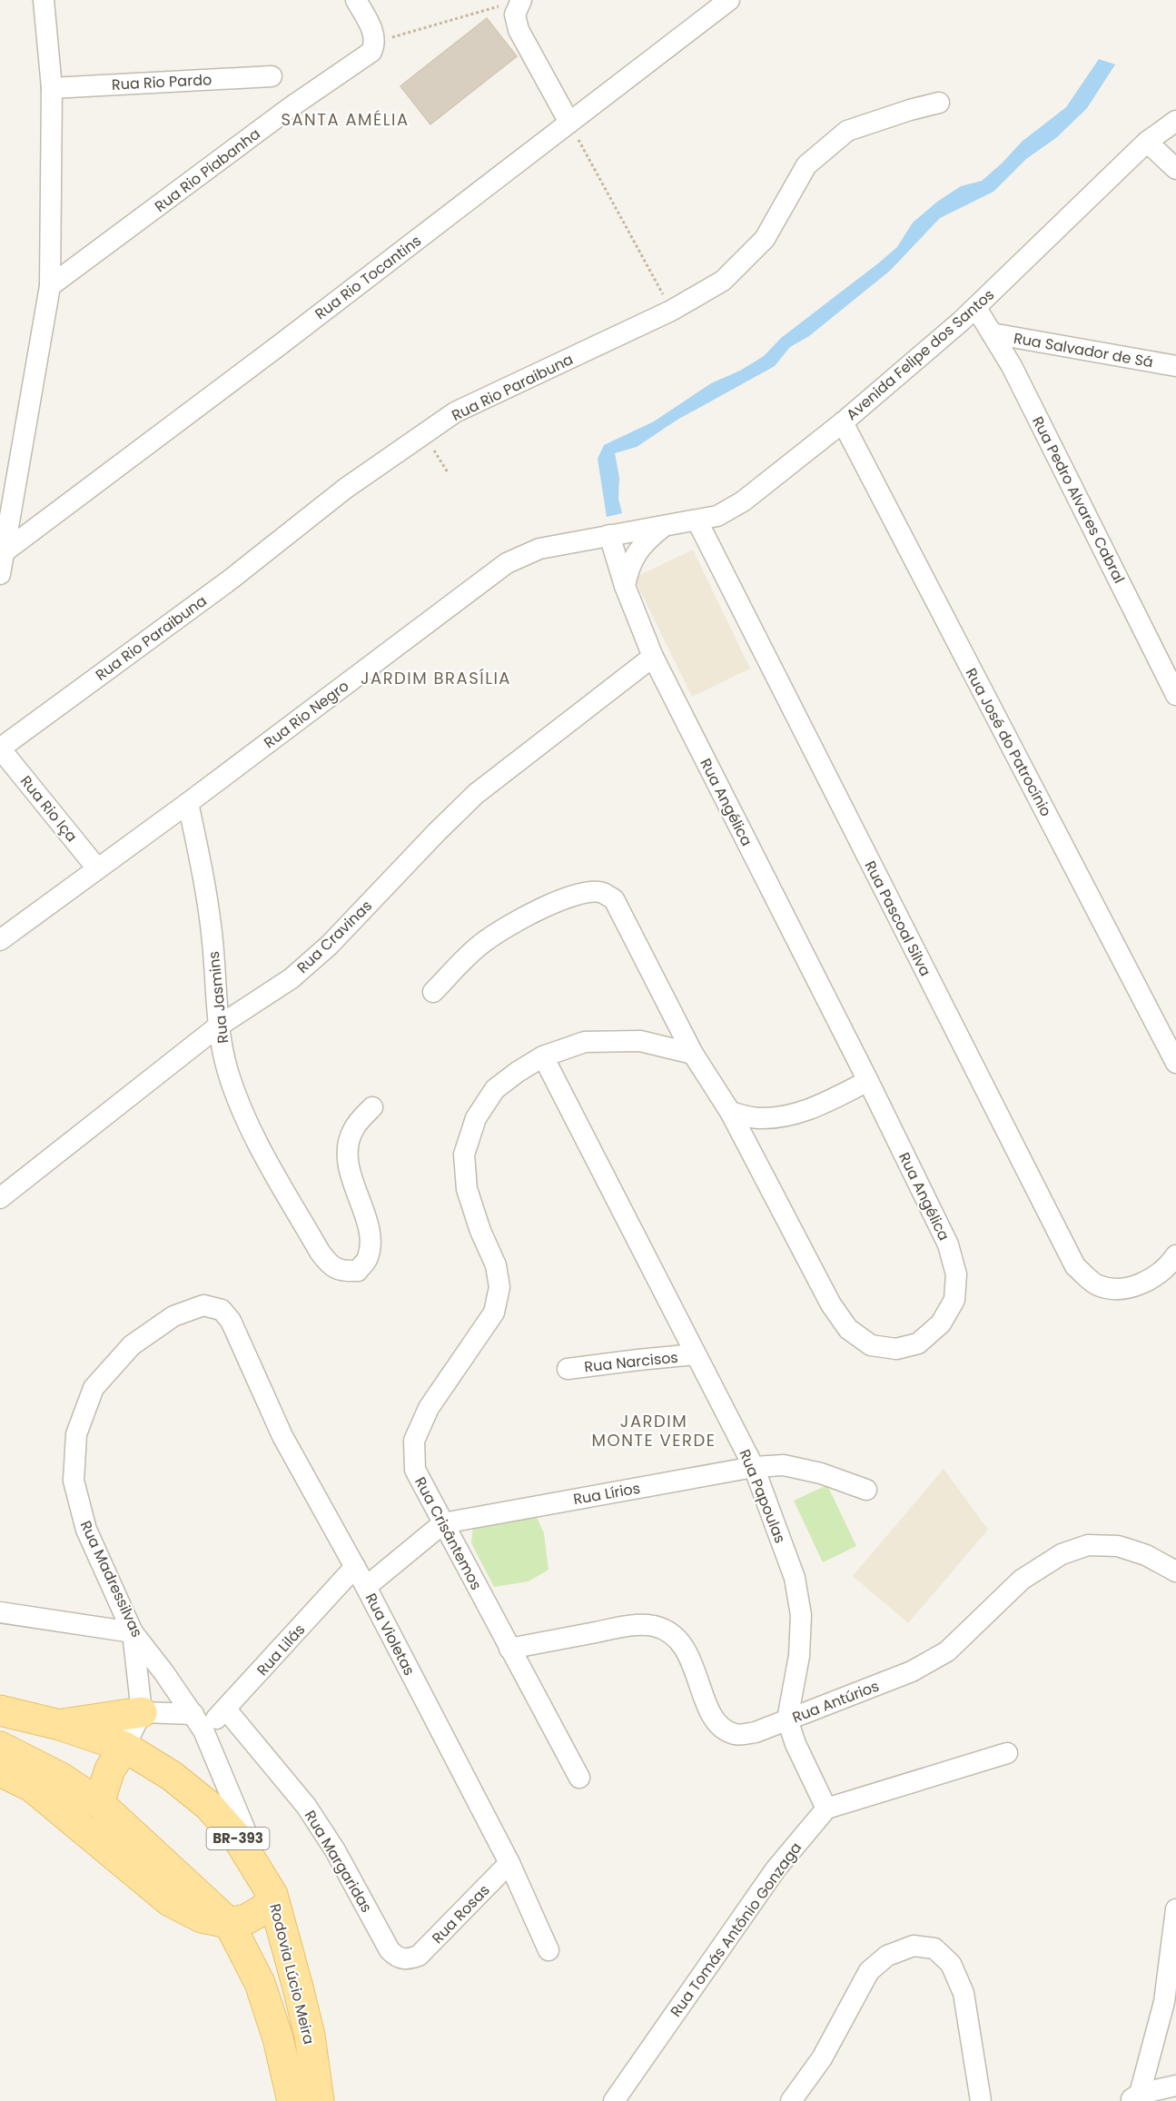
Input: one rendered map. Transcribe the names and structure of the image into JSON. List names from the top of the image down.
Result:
{
  "streets": {
    "main road": ["BR-393", "Rodovia Lúcio Meira"],
    "street": [
      "Rua Rio Pardo",
      "Rua Rio Piabanha",
      "Rua Rio Tocantins",
      "Rua Salvador de Sá",
      "Avenida Felipe dos Santos",
      "Rua Rio Paraibuna",
      "Rua Pedro Alvares Cabral",
      "Rua Rio Negro",
      "Rua José do Patrocínio",
      "Rua Angélica",
      "Rua Rio Iça",
      "Rua Pascoal Silva",
      "Rua Cravinas",
      "Rua Jasmins",
      "Rua Narcisos",
      "Rua Lírios",
      "Rua Papoulas",
      "Rua Crisântemos",
      "Rua Madressilvas",
      "Rua Violetas",
      "Rua Lilás",
      "Rua Antúrios",
      "Rua Margaridas",
      "Rua Rosas",
      "Rua Tomás Antônio Gonzaga"
    ]
  },
  "crossings": [
    ["Rua Salvador de Sá", "Rua Pedro Alvares Cabral"],
    ["Avenida Felipe dos Santos", "Rua Pedro Alvares Cabral"],
    ["Avenida Felipe dos Santos", "Rua Rio Negro"],
    ["Avenida Felipe dos Santos", "Rua José do Patrocínio"],
    ["Avenida Felipe dos Santos", "Rua Pascoal Silva"],
    ["Rua Rio Paraibuna", "Rua Rio Iça"],
    ["Rua Rio Negro", "Rua Angélica"],
    ["Rua Rio Negro", "Rua Rio Iça"],
    ["Rua Rio Negro", "Rua Jasmins"],
    ["Rua Angélica", "Rua Cravinas"],
    ["Rua Angélica", "Rua Crisântemos"],
    ["Rua Cravinas", "Rua Jasmins"],
    ["Rua Narcisos", "Rua Papoulas"],
    ["Rua Lírios", "Rua Papoulas"],
    ["Rua Lírios", "Rua Crisântemos"],
    ["Rua Lírios", "Rua Violetas"],
    ["Rua Papoulas", "Rua Crisântemos"],
    ["Rua Papoulas", "Rua Antúrios"],
    ["Rua Papoulas", "Rua Tomás Antônio Gonzaga"],
    ["Rua Crisântemos", "Rua Antúrios"],
    ["Rua Madressilvas", "Rua Violetas"],
    ["Rua Madressilvas", "Rua Lilás"],
    ["Rua Madressilvas", "Rodovia Lúcio Meira"],
    ["Rua Violetas", "Rua Lilás"],
    ["Rua Violetas", "Rua Rosas"],
    ["Rua Lilás", "Rua Margaridas"],
    ["Rua Margaridas", "Rua Rosas"]
  ],
  "districts": ["SANTA AMÉLIA", "JARDIM BRASÍLIA", "JARDIM MONTE VERDE"]
}
